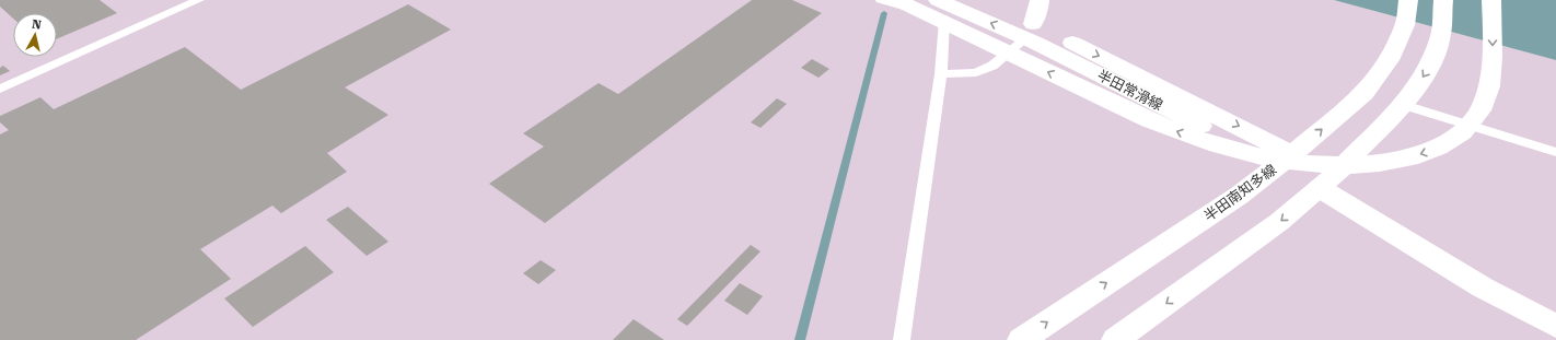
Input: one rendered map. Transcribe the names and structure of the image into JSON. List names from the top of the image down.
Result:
{
  "streets": {
    "main road": ["半田常滑線", "半田南知多線"]
  },
  "crossings": [
    ["半田常滑線", "半田南知多線"]
  ],
  "north": "top"
}
